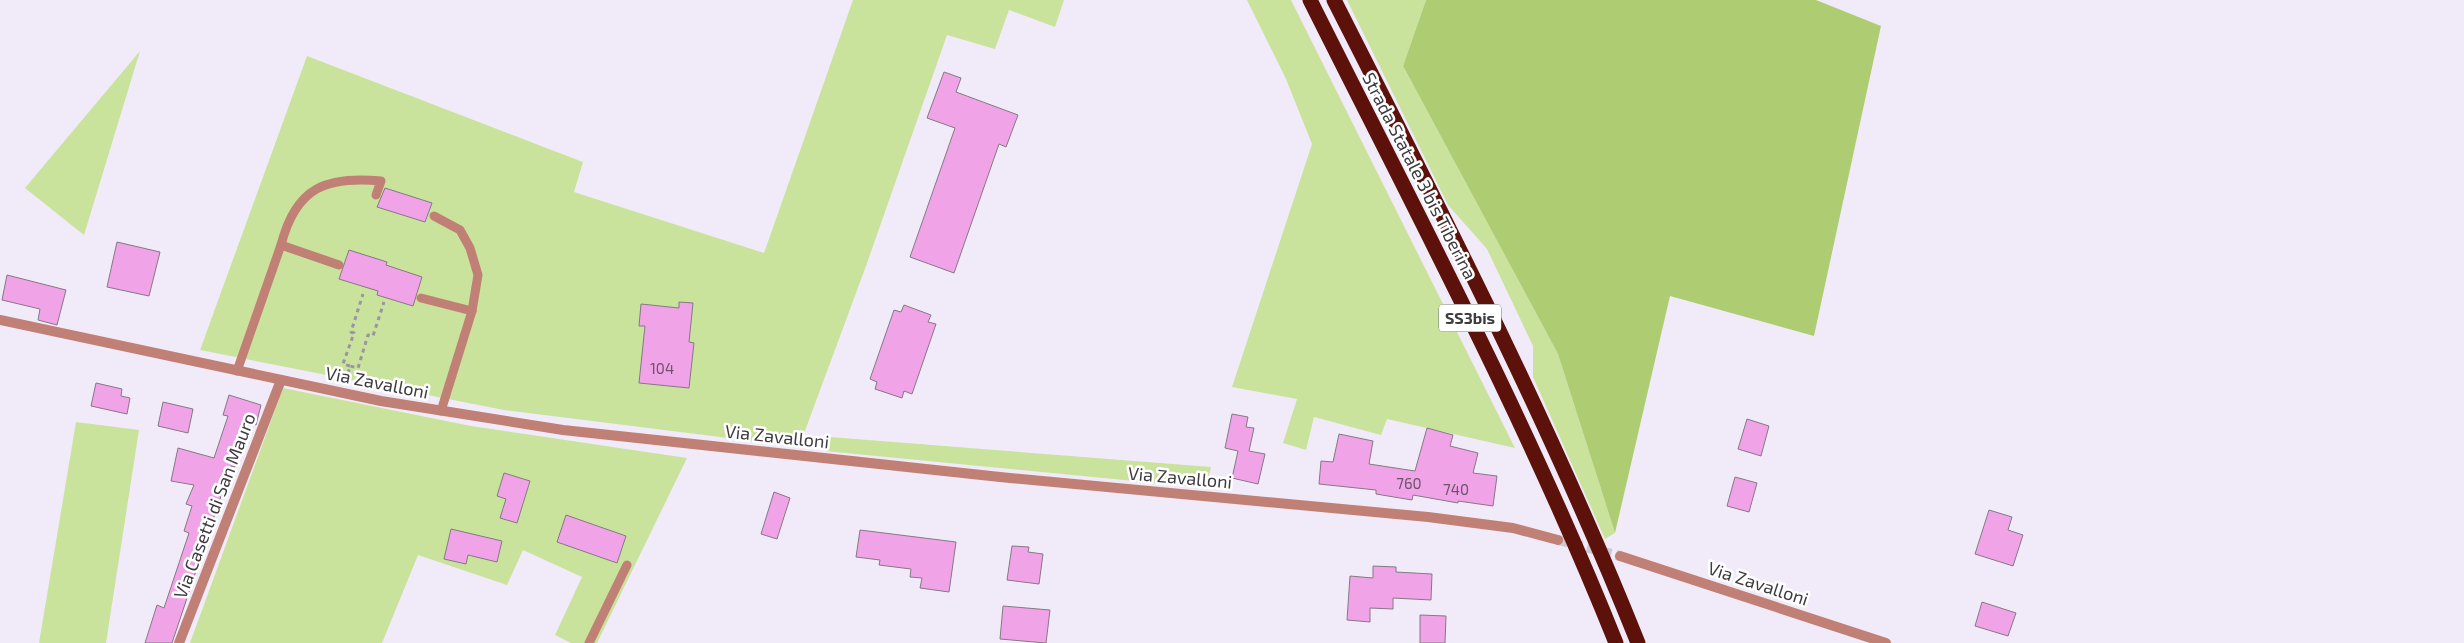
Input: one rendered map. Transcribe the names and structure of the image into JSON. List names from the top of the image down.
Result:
{
  "streets": {
    "highway": ["Strada Statale 3 bis Tiberina", "SS3bis"],
    "street": ["Via Zavalloni", "Via Casetti di San Mauro"]
  },
  "crossings": [
    ["Via Zavalloni", "Via Casetti di San Mauro"]
  ],
  "house_numbers": ["104", "760", "740"]
}
